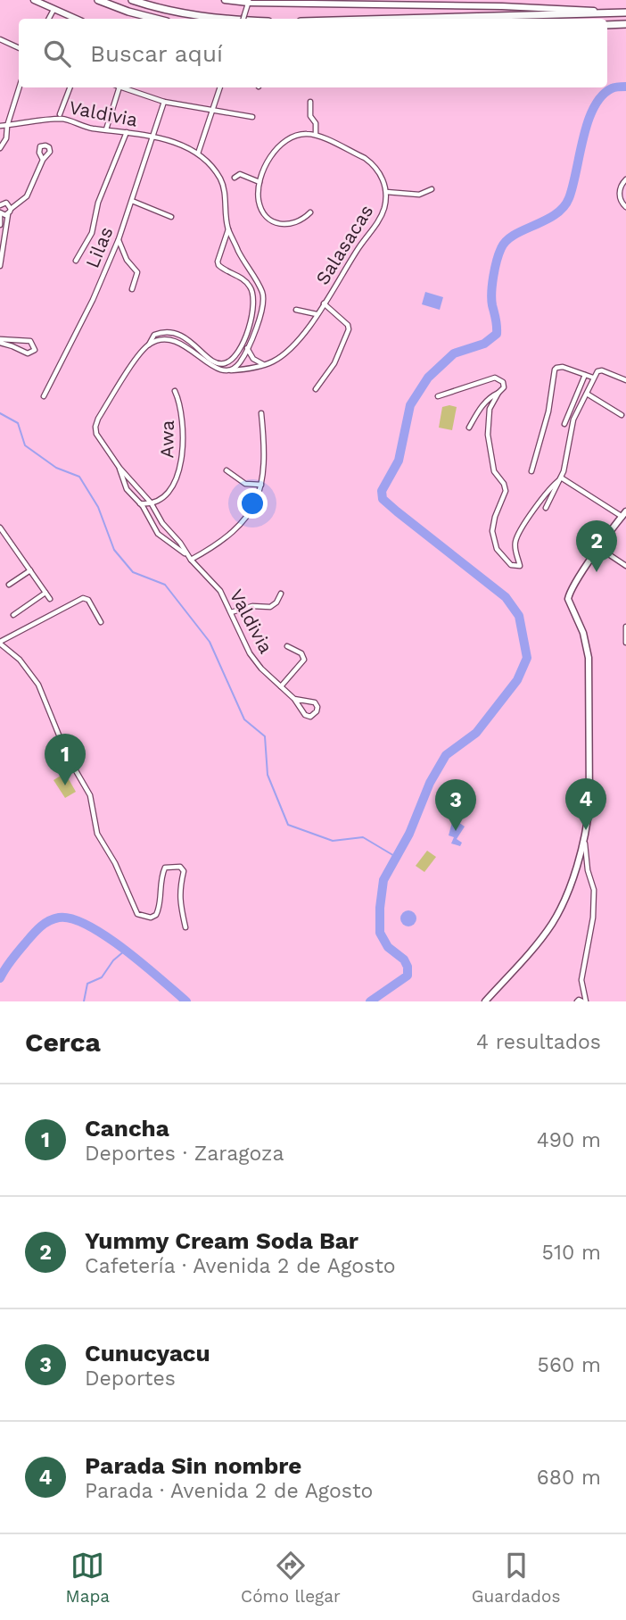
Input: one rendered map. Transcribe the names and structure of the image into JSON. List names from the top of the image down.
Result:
{
  "streets": {
    "street": [
      "Valdivia",
      "Salasacas",
      "Lilas",
      "Awa"
    ]
  },
  "crossings": [
    ["Valdivia", "Lilas"],
    ["Valdivia", "Awa"]
  ],
  "page": {
    "search": "Buscar aquí",
    "pins": [
      "2",
      "1",
      "4",
      "3"
    ],
    "heading": ["Cerca", "4 resultados"],
    "list": [
      {
        "mark": "1",
        "name": "Cancha",
        "note": "Deportes · Zaragoza",
        "value": "490 m"
      },
      {
        "mark": "2",
        "name": "Yummy Cream Soda Bar",
        "note": "Cafetería · Avenida 2 de Agosto",
        "value": "510 m"
      },
      {
        "mark": "3",
        "name": "Cunucyacu",
        "note": "Deportes",
        "value": "560 m"
      },
      {
        "mark": "4",
        "name": "Parada Sin nombre",
        "note": "Parada · Avenida 2 de Agosto",
        "value": "680 m"
      }
    ],
    "nav": ["Mapa", "Cómo llegar", "Guardados"]
  }
}
